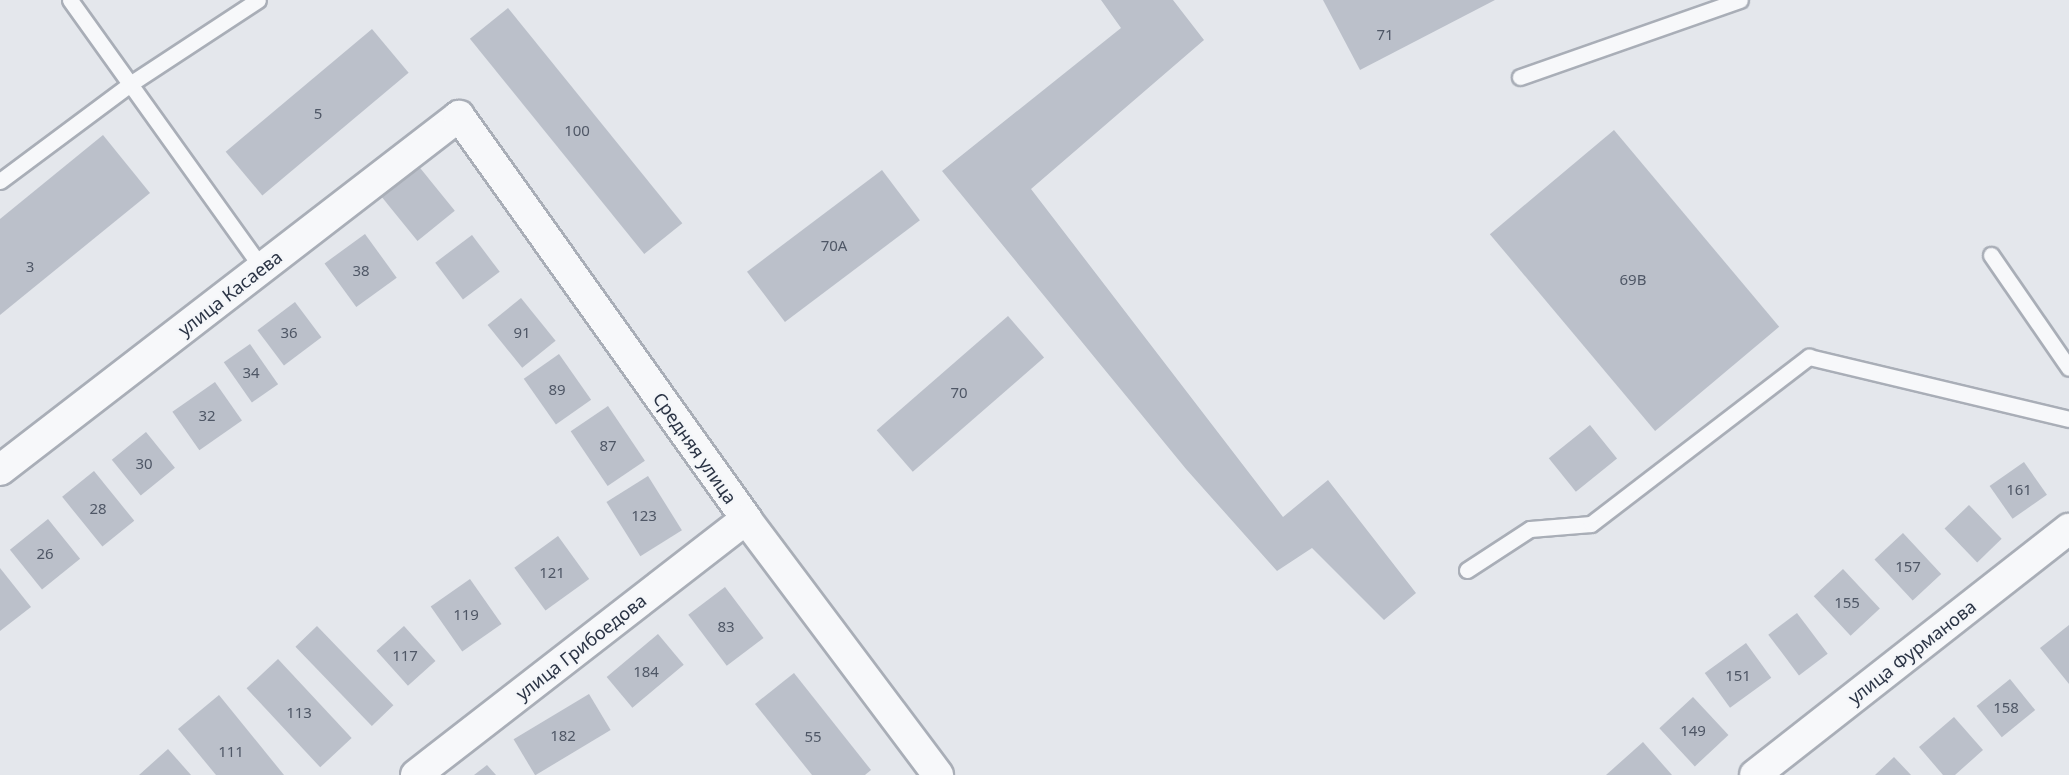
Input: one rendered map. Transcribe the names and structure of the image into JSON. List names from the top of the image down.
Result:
{
  "streets": {
    "street": [
      "улица Касаева",
      "Средняя улица",
      "улица Грибоедова",
      "улица Фурманова"
    ]
  },
  "crossings": [
    ["улица Касаева", "Средняя улица"],
    ["Средняя улица", "улица Грибоедова"]
  ],
  "house_numbers": [
    "71",
    "5",
    "100",
    "70А",
    "3",
    "38",
    "69В",
    "36",
    "91",
    "34",
    "89",
    "70",
    "32",
    "87",
    "30",
    "161",
    "28",
    "123",
    "26",
    "157",
    "121",
    "155",
    "119",
    "83",
    "117",
    "184",
    "151",
    "158",
    "113",
    "149",
    "182",
    "55",
    "111"
  ]
}
